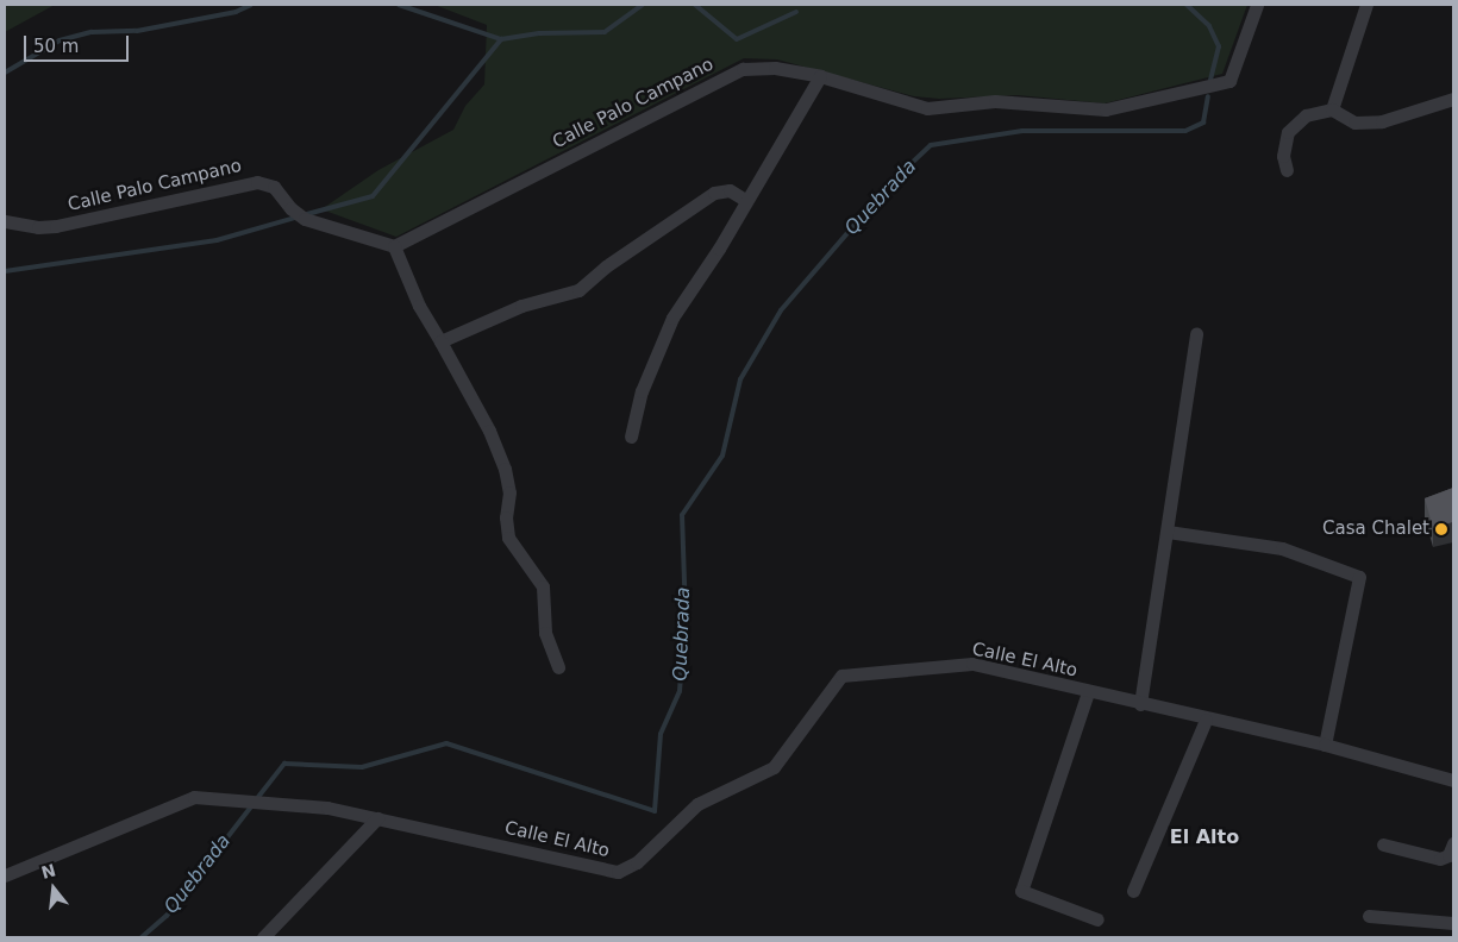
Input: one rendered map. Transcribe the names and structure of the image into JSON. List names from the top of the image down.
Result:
{
  "streets": {
    "street": ["Calle Palo Campano", "Calle El Alto"]
  },
  "districts": ["El Alto"],
  "water": ["Quebrada"],
  "places": ["Casa Chalet"],
  "scale_bar": "50 m",
  "north": "top"
}
